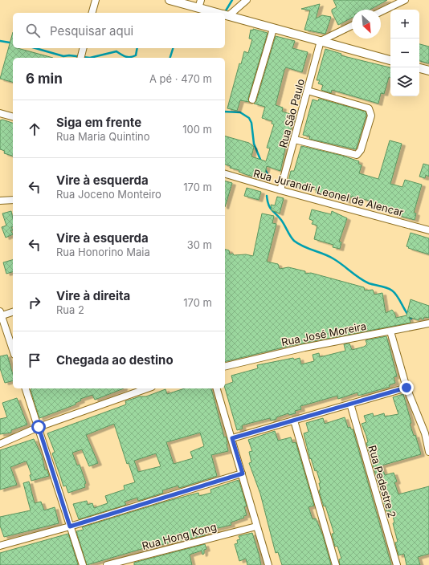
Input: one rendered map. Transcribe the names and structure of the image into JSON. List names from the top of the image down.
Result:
{
  "streets": {
    "street": [
      "Rua São Paulo",
      "Rua Jurandir Leonel de Alencar",
      "Rua José Moreira",
      "Rua Pedestre 2",
      "Rua Hong Kong"
    ]
  },
  "crossings": [
    ["Rua São Paulo", "Rua Jurandir Leonel de Alencar"]
  ],
  "north": "bottom right",
  "page": {
    "map_buttons": ["+", "−"],
    "search": "Pesquisar aqui",
    "heading": ["6 min", "A pé · 470 m"],
    "list": [
      ["Siga em frente", "Rua Maria Quintino", "100 m"],
      ["Vire à esquerda", "Rua Joceno Monteiro", "170 m"],
      ["Vire à esquerda", "Rua Honorino Maia", "30 m"],
      ["Vire à direita", "Rua 2", "170 m"],
      "Chegada ao destino"
    ]
  }
}
